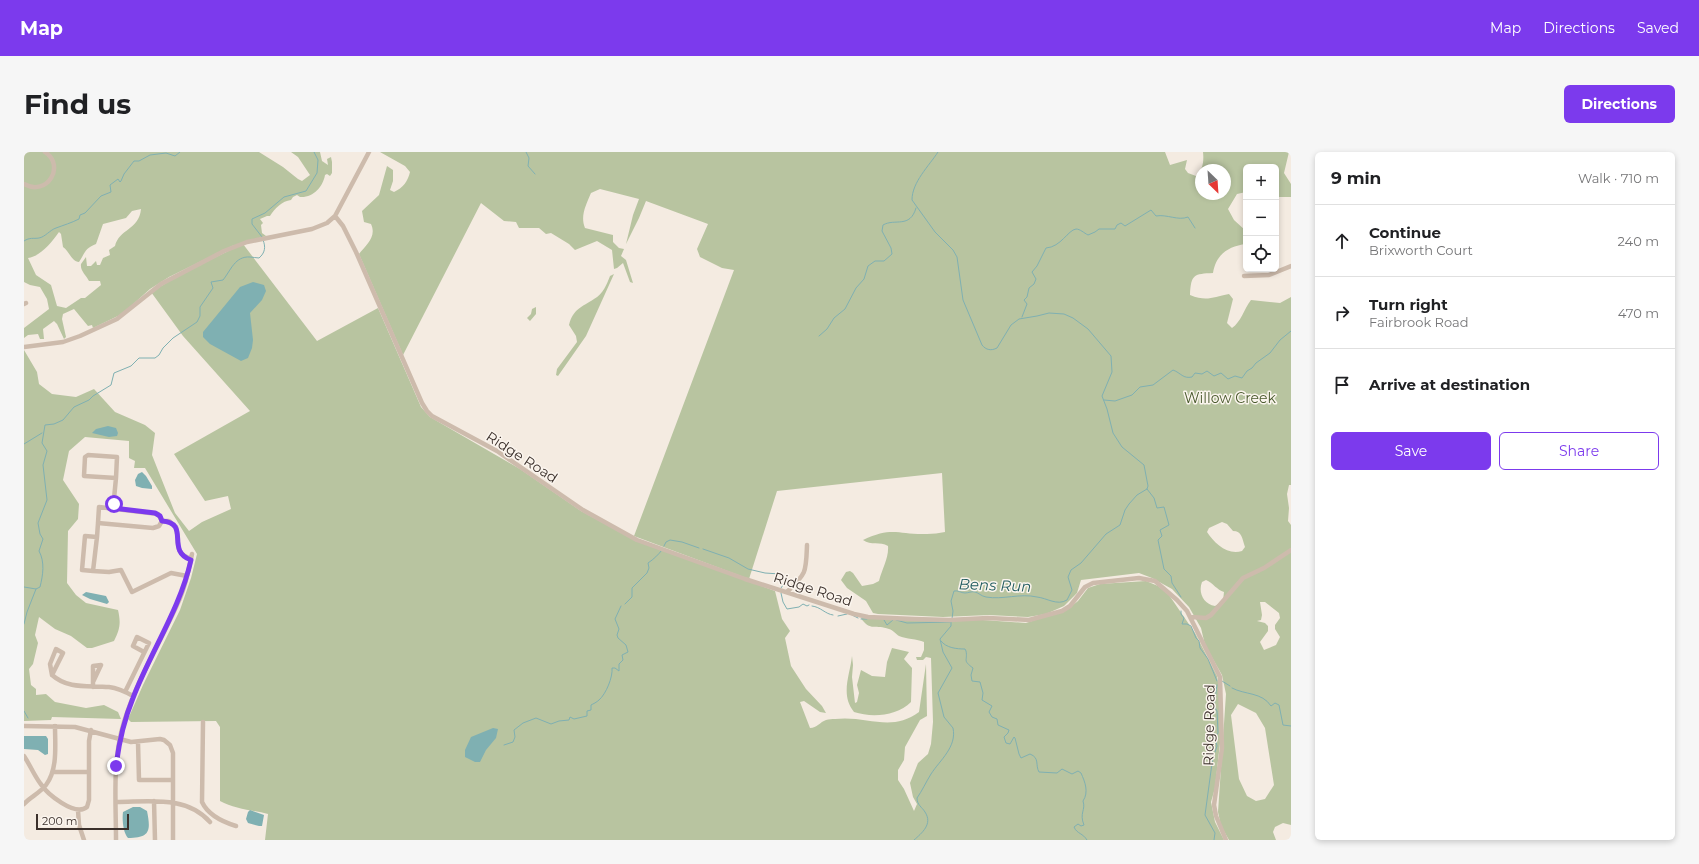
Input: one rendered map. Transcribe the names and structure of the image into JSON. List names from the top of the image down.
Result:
{
  "streets": {
    "street": ["Ridge Road"]
  },
  "water": ["Bens Run"],
  "parks": ["Willow Creek"],
  "scale_bar": "200 m",
  "north": "bottom right",
  "page": {
    "header": "Map",
    "nav": ["Map", "Directions", "Saved"],
    "buttons": [
      "Directions",
      ["Save", "Share"]
    ],
    "title": "Find us",
    "heading": ["9 min", "Walk · 710 m"],
    "map_buttons": ["+", "−"],
    "list": [
      ["Continue", "Brixworth Court", "240 m"],
      ["Turn right", "Fairbrook Road", "470 m"],
      "Arrive at destination"
    ],
    "scale": "200 m"
  }
}
